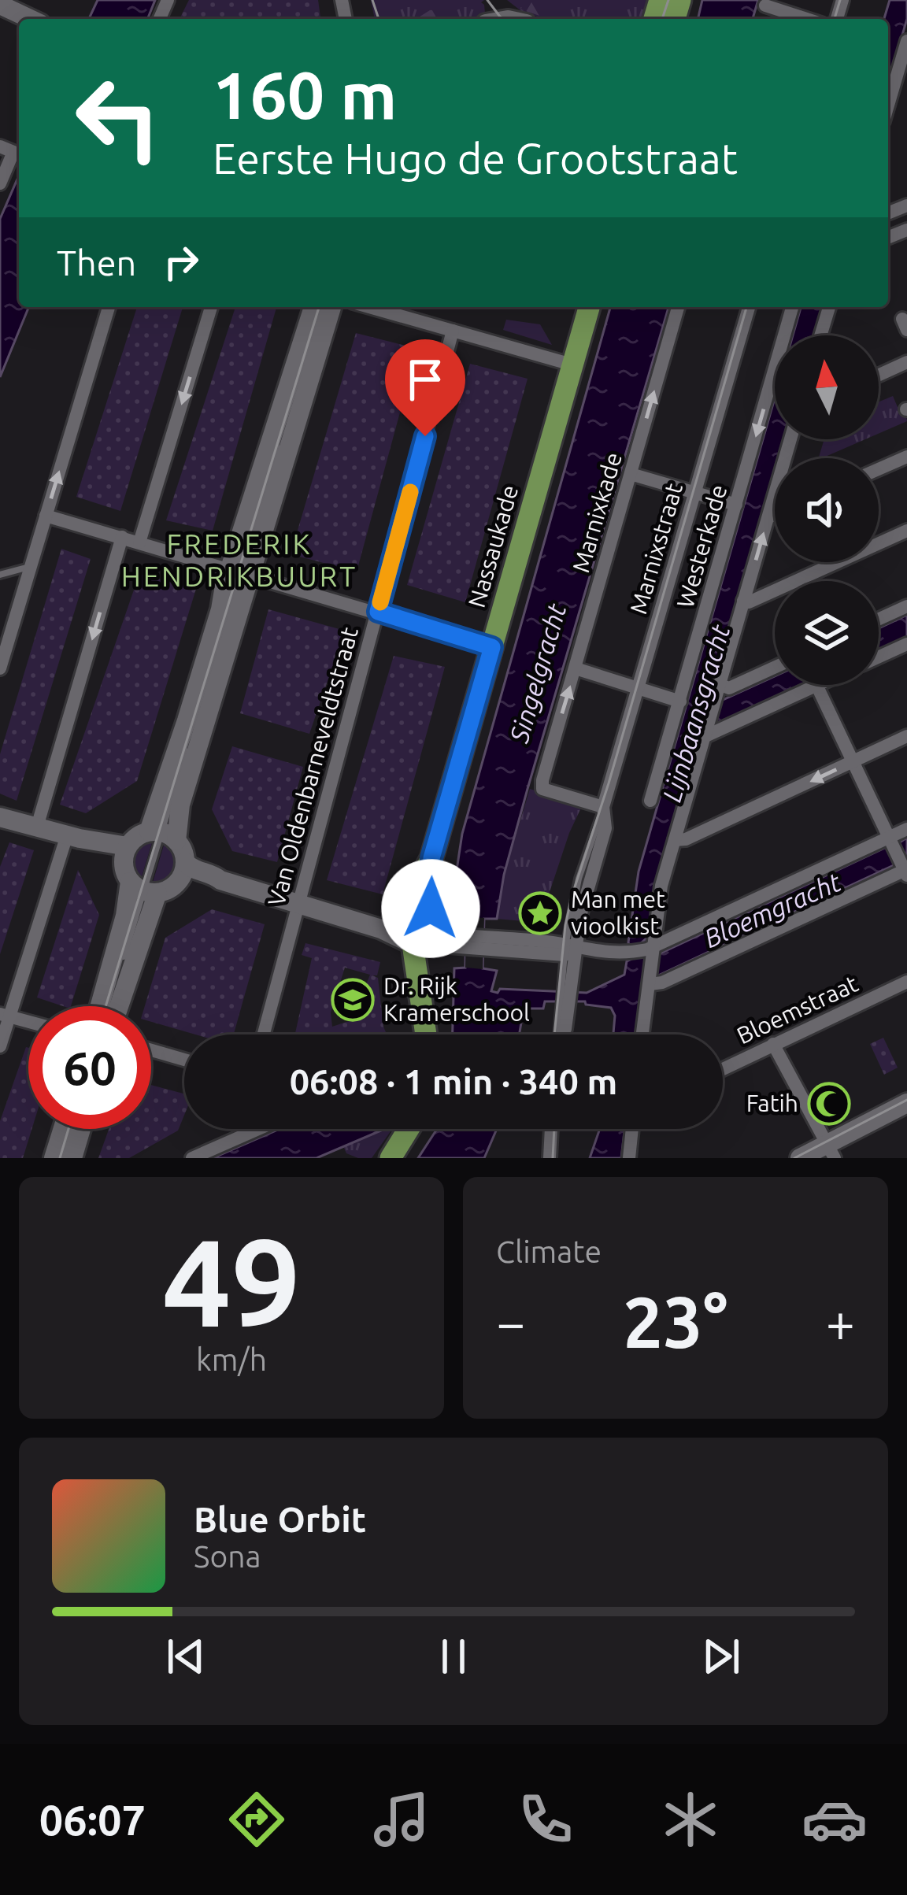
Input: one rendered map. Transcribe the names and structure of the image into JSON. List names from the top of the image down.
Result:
{
  "streets": {
    "main road": ["Nassaukade"],
    "street": [
      "Marnixkade",
      "Westerkade",
      "Marnixstraat",
      "Van Oldenbarneveldtstraat",
      "Bloemstraat"
    ]
  },
  "crossings": [
    ["Marnixkade", "Marnixstraat"]
  ],
  "one_way": ["Marnixkade"],
  "districts": ["FREDERIK HENDRIKBUURT"],
  "water": ["Singelgracht", "Lijnbaansgracht", "Bloemgracht"],
  "places": {
    "place": ["Man met vioolkist"],
    "school or university": ["Dr. Rijk Kramerschool"],
    "mosque": ["Fatih"]
  },
  "north": "top",
  "page": {
    "turn": ["160 m", "Eerste Hugo de Grootstraat"],
    "then": "Then",
    "limit": "60",
    "trip": "06:08 · 1 min · 340 m",
    "tile": [
      ["49", "km/h"],
      "Climate"
    ],
    "heat": ["−", "23°", "+"],
    "song": ["Blue Orbit", "Sona"],
    "tabs": "06:07"
  }
}
